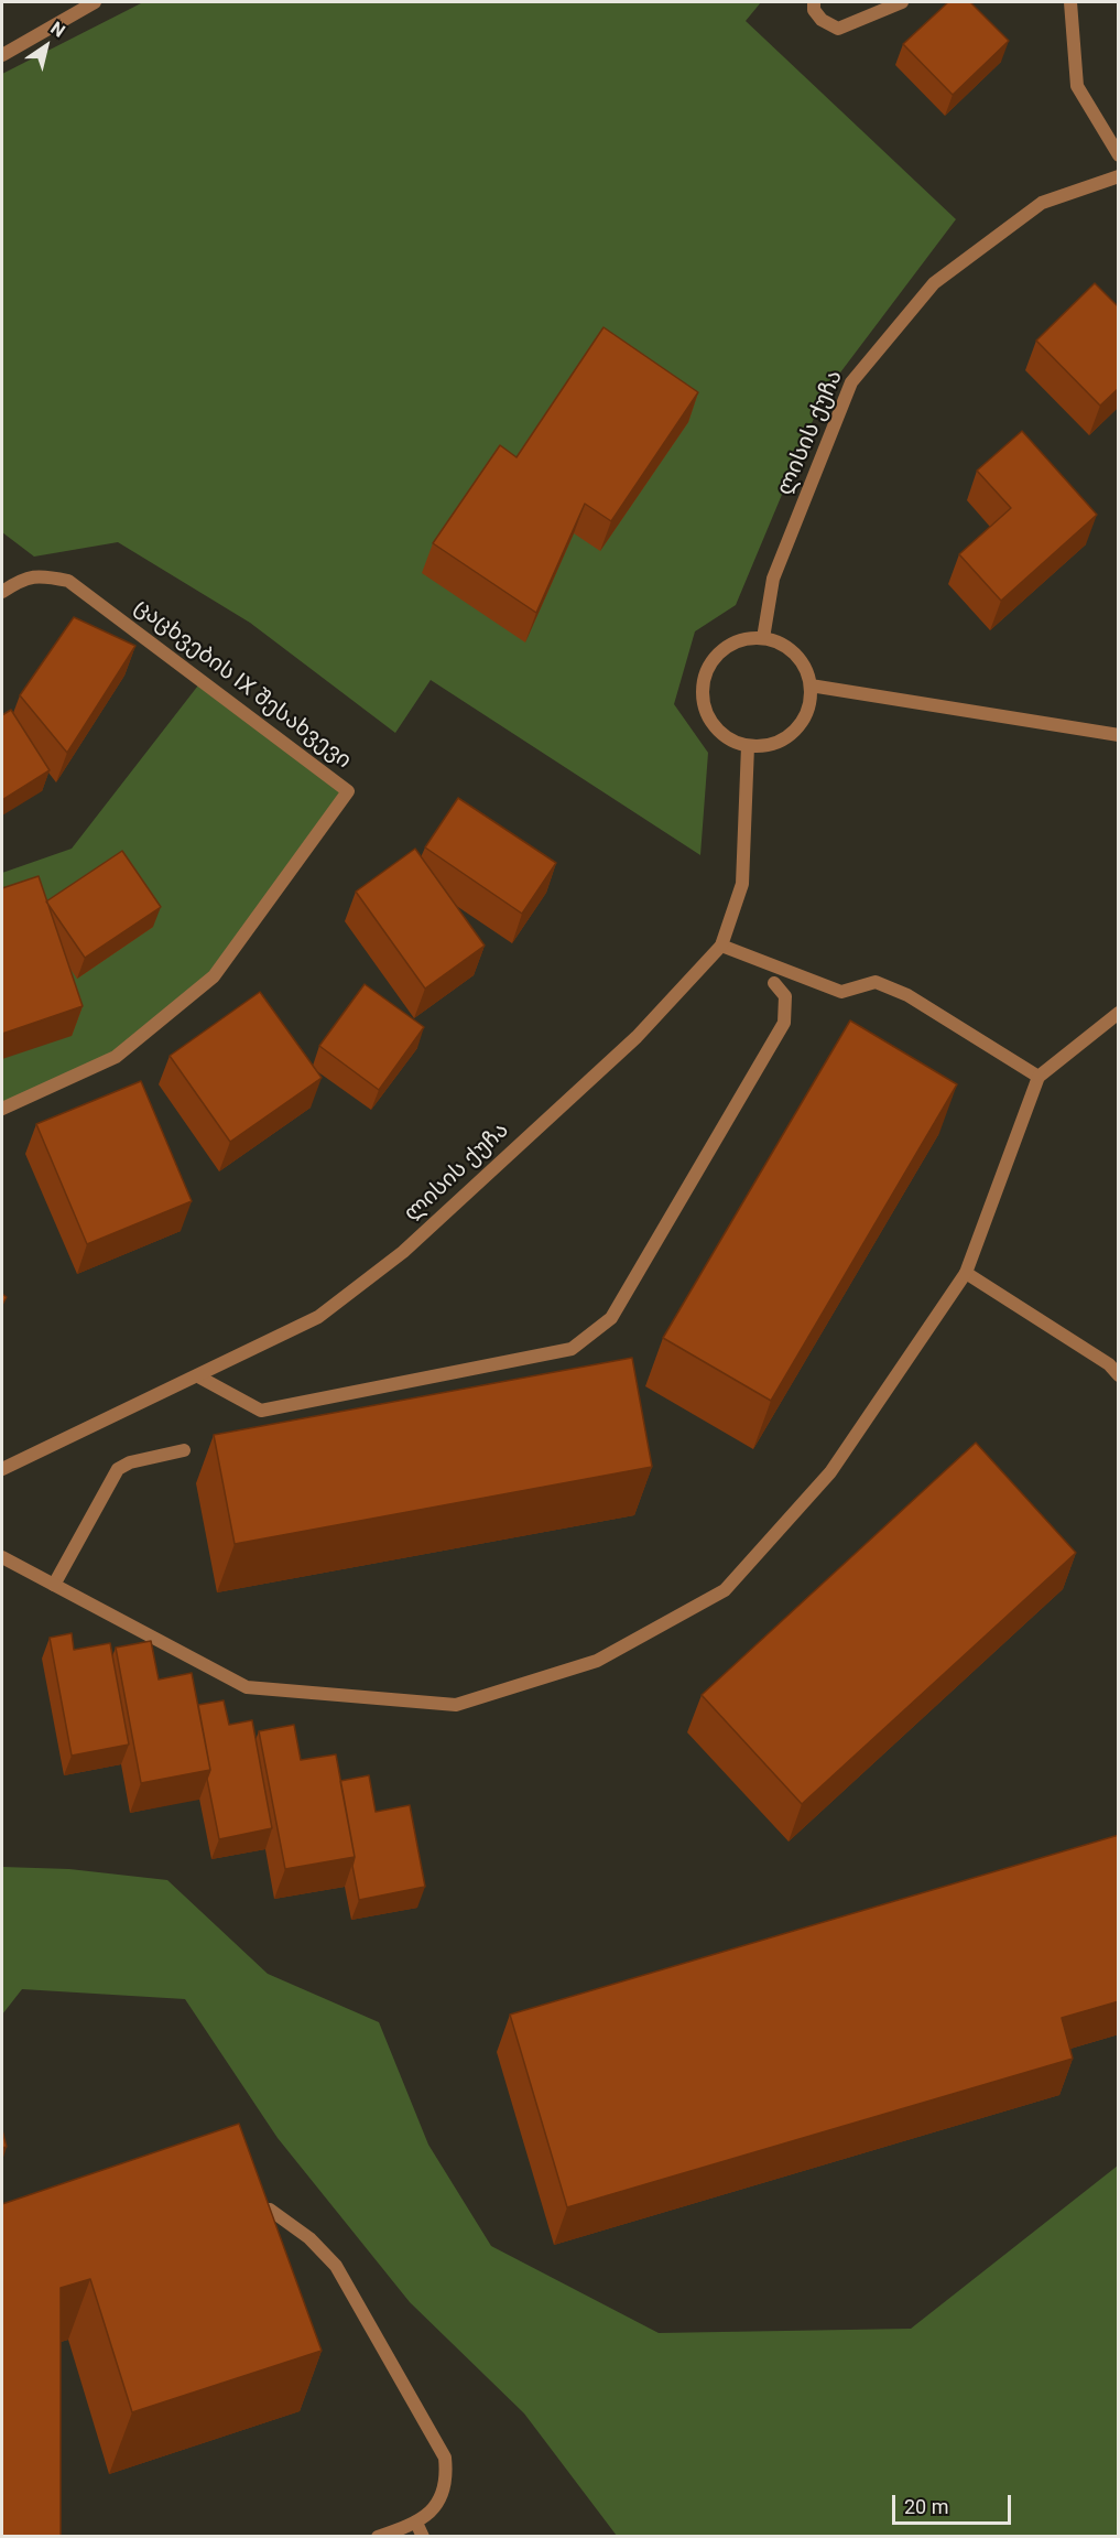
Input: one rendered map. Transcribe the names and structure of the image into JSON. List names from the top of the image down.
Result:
{
  "streets": {
    "street": ["ლისის ქუჩა", "ცაცხვების IX შესახვევი"]
  },
  "scale_bar": "20 m",
  "north": "top right"
}
